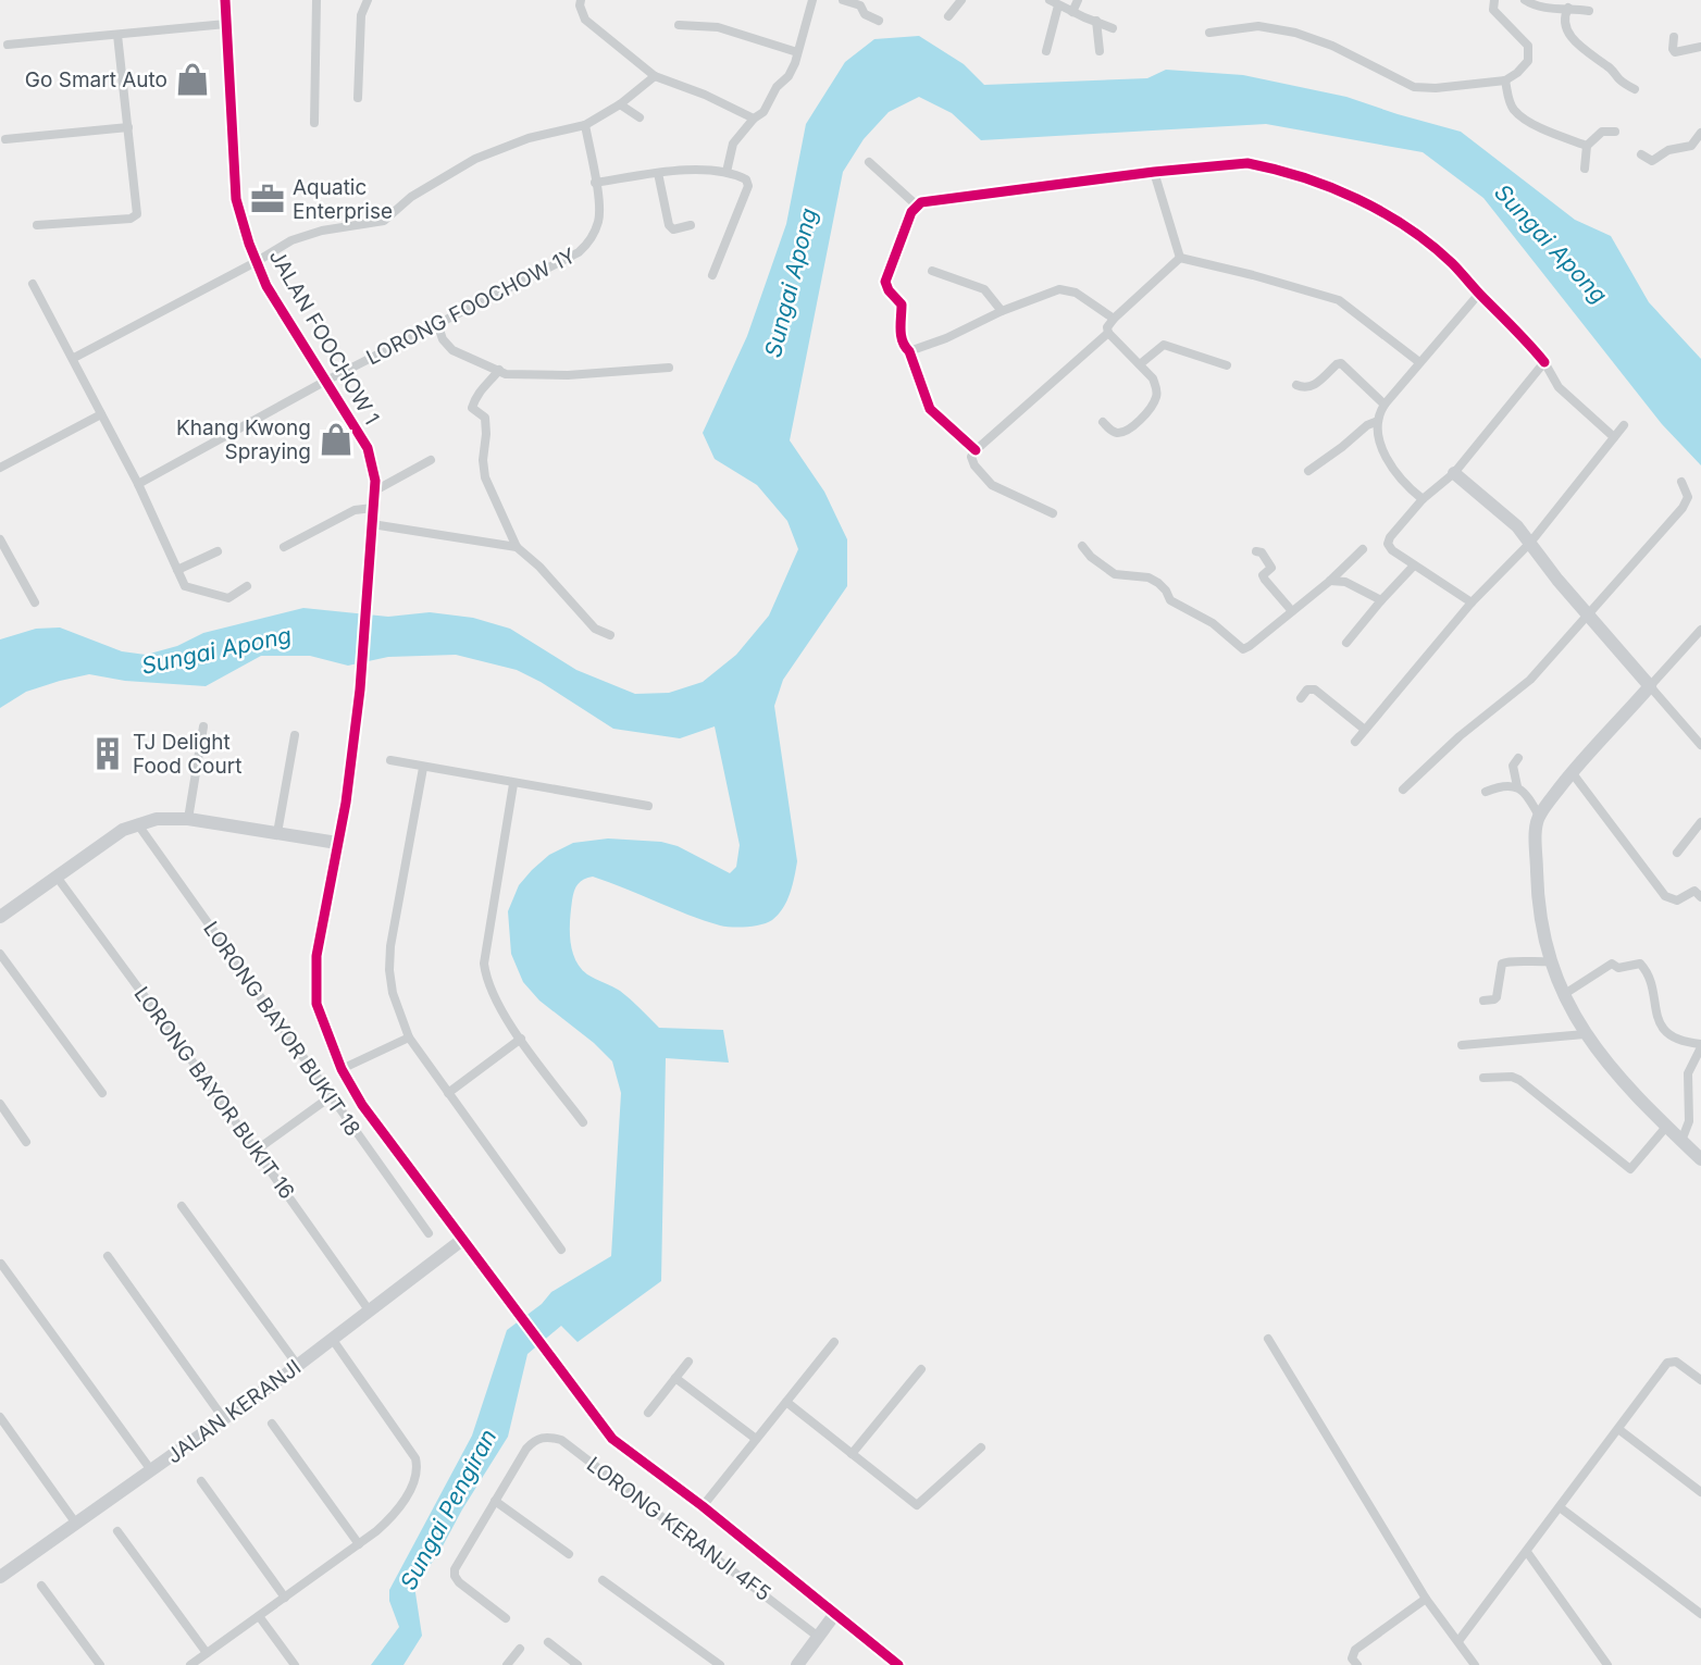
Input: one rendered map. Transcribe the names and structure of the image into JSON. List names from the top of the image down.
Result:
{
  "streets": {
    "street": [
      "LORONG FOOCHOW 1Y",
      "JALAN FOOCHOW 1",
      "LORONG BAYOR BUKIT 18",
      "LORONG BAYOR BUKIT 16",
      "JALAN KERANJI",
      "LORONG KERANJI 4F5"
    ]
  },
  "crossings": [
    ["LORONG FOOCHOW 1Y", "JALAN FOOCHOW 1"],
    ["LORONG BAYOR BUKIT 16", "JALAN KERANJI"]
  ],
  "water": ["Sungai Apong", "Sungai Pengiran"],
  "places": {
    "shop": ["Go Smart Auto", "Khang Kwong Spraying"],
    "office": ["Aquatic Enterprise"],
    "building": ["TJ Delight Food Court"]
  }
}
